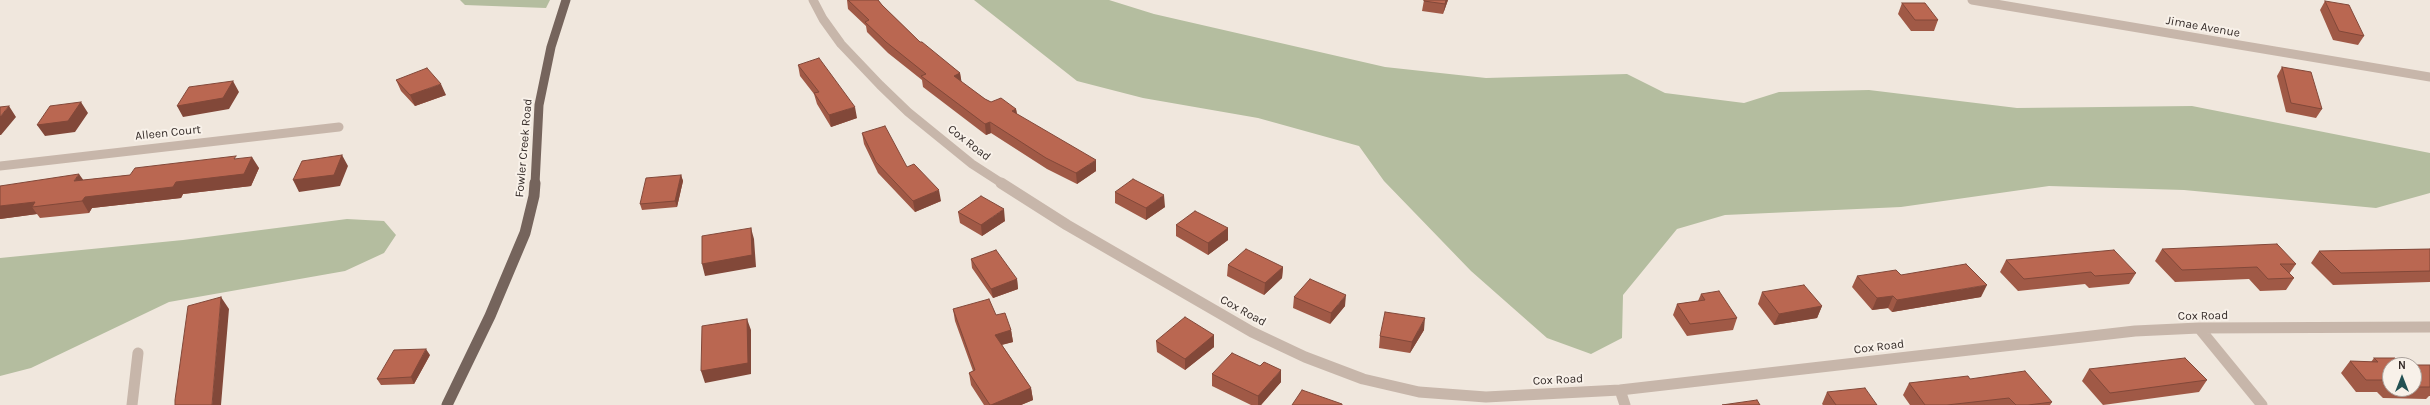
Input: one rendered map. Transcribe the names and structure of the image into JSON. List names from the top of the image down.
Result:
{
  "streets": {
    "main road": ["Fowler Creek Road"],
    "street": ["Jimae Avenue", "Alleen Court", "Cox Road"]
  },
  "north": "top"
}
